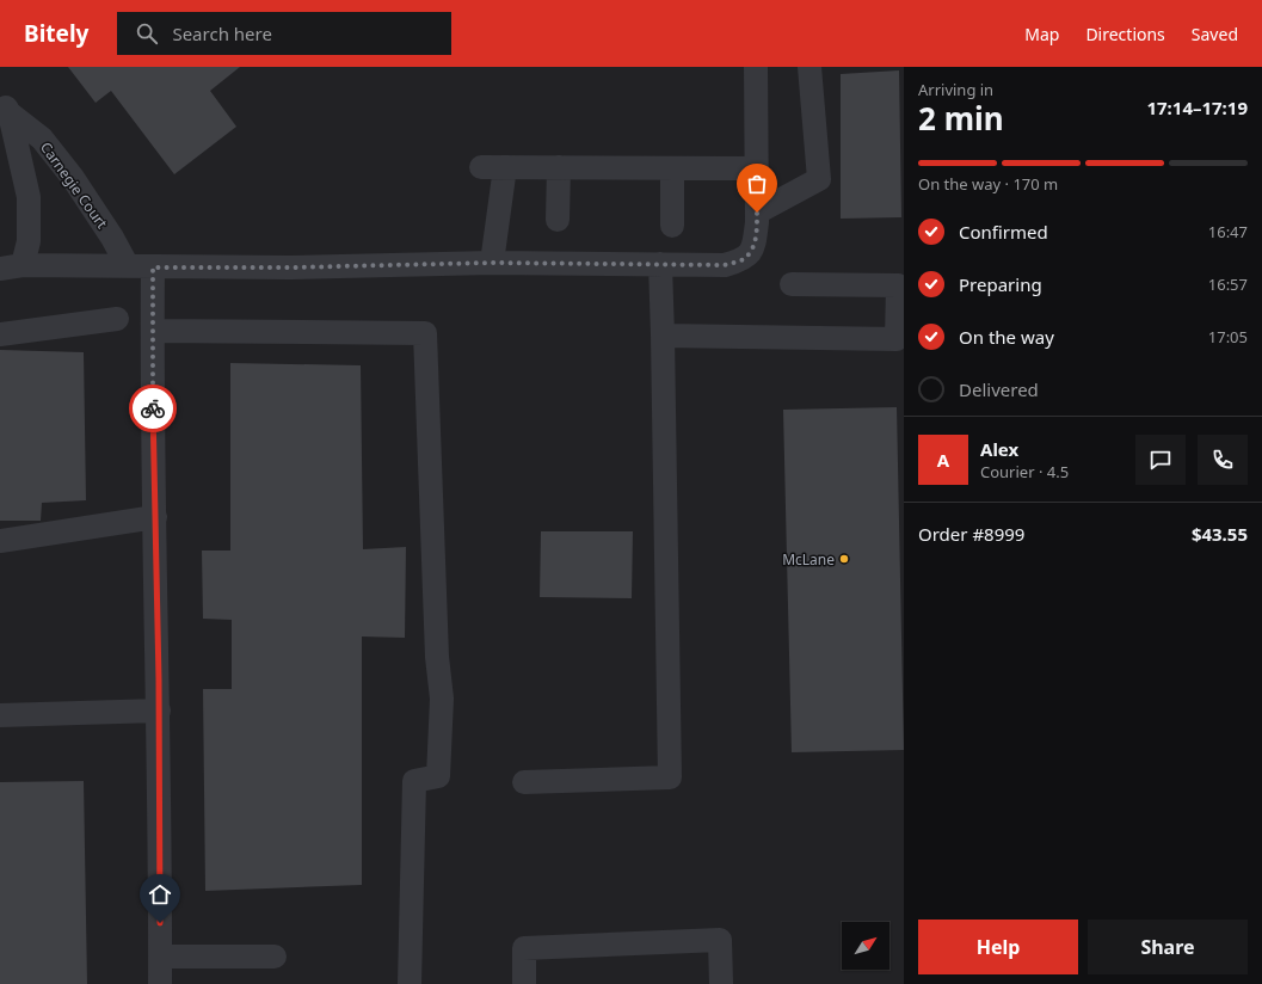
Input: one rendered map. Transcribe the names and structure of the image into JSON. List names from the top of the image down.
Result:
{
  "streets": {
    "street": ["Carnegie Court"]
  },
  "places": ["McLane"],
  "north": "top right",
  "page": {
    "header": "Bitely",
    "search": "Search here",
    "nav": ["Map", "Directions", "Saved"],
    "heading": ["2 min", "Arriving in", "17:14–17:19"],
    "panel": [
      "Alex",
      "Courier · 4.5",
      "Order #8999",
      "$43.55"
    ],
    "bar": "On the way · 170 m",
    "list": [
      ["Confirmed", "16:47"],
      ["Preparing", "16:57"],
      ["On the way", "17:05"],
      "Delivered"
    ],
    "round": "A",
    "buttons": ["Help", "Share"]
  }
}
